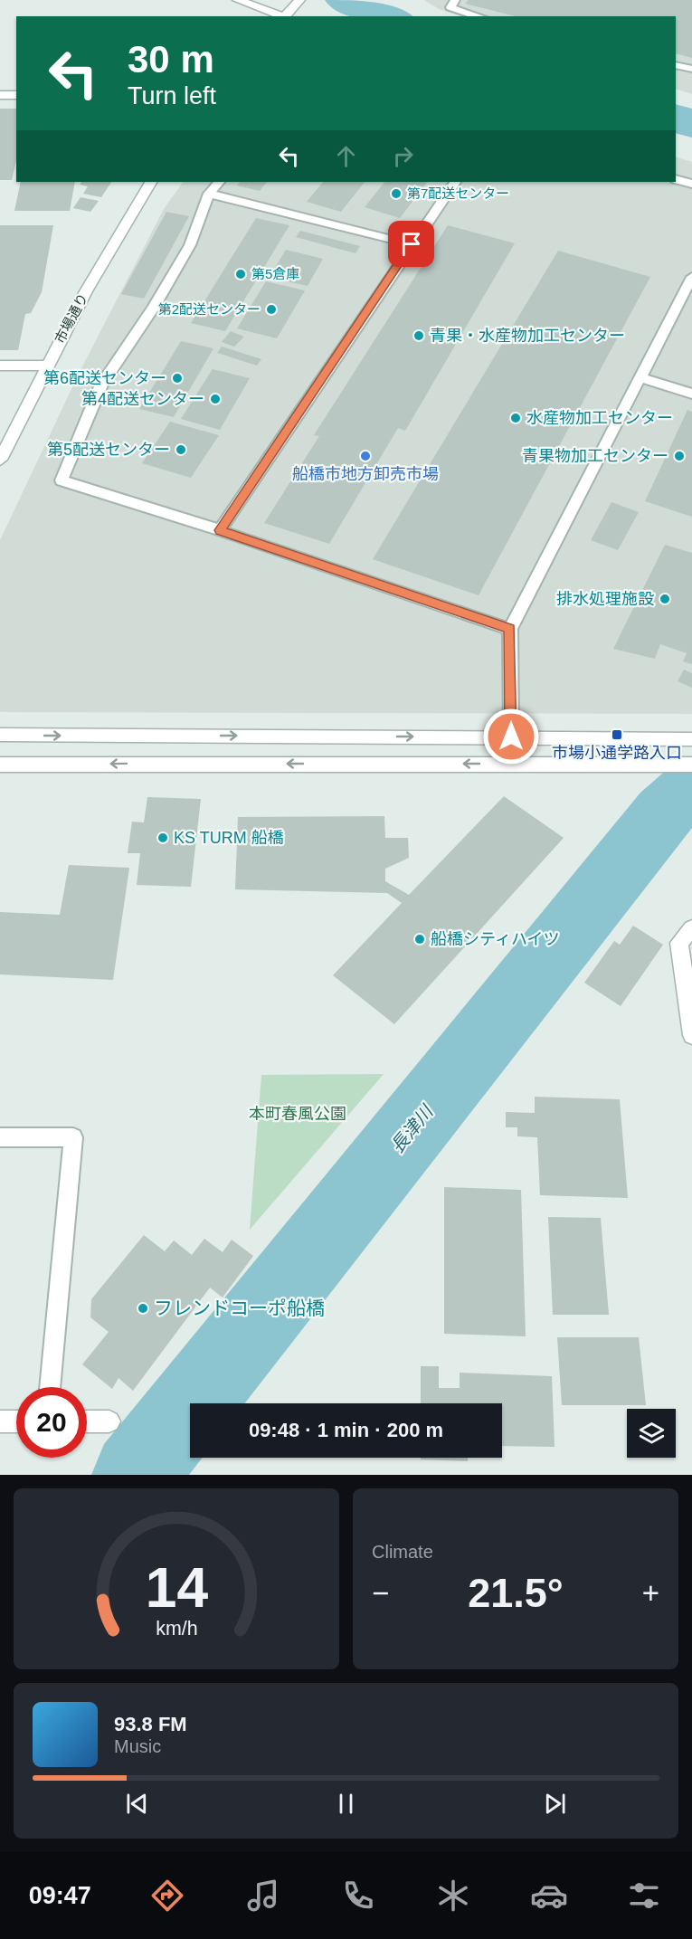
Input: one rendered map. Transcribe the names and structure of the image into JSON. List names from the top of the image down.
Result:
{
  "streets": {
    "street": ["市場通り"]
  },
  "water": ["長津川"],
  "parks": ["本町春風公園"],
  "places": {
    "other": [
      "第7配送センター",
      "第5倉庫",
      "第2配送センター",
      "青果・水産物加工センター",
      "第6配送センター",
      "第4配送センター",
      "水産物加工センター",
      "第5配送センター",
      "船橋市地方卸売市場",
      "青果物加工センター",
      "排水処理施設",
      "KS TURM 船橋",
      "船橋シティハイツ",
      "フレンドコーポ船橋"
    ],
    "transit": ["市場小通学路入口"]
  },
  "page": {
    "turn": ["30 m", "Turn left"],
    "limit": "20",
    "trip": "09:48 · 1 min · 200 m",
    "tile": "Climate",
    "heat": ["−", "21.5°", "+"],
    "song": ["93.8 FM", "Music"],
    "tabs": "09:47",
    "gauge": ["14", "km/h"]
  }
}
